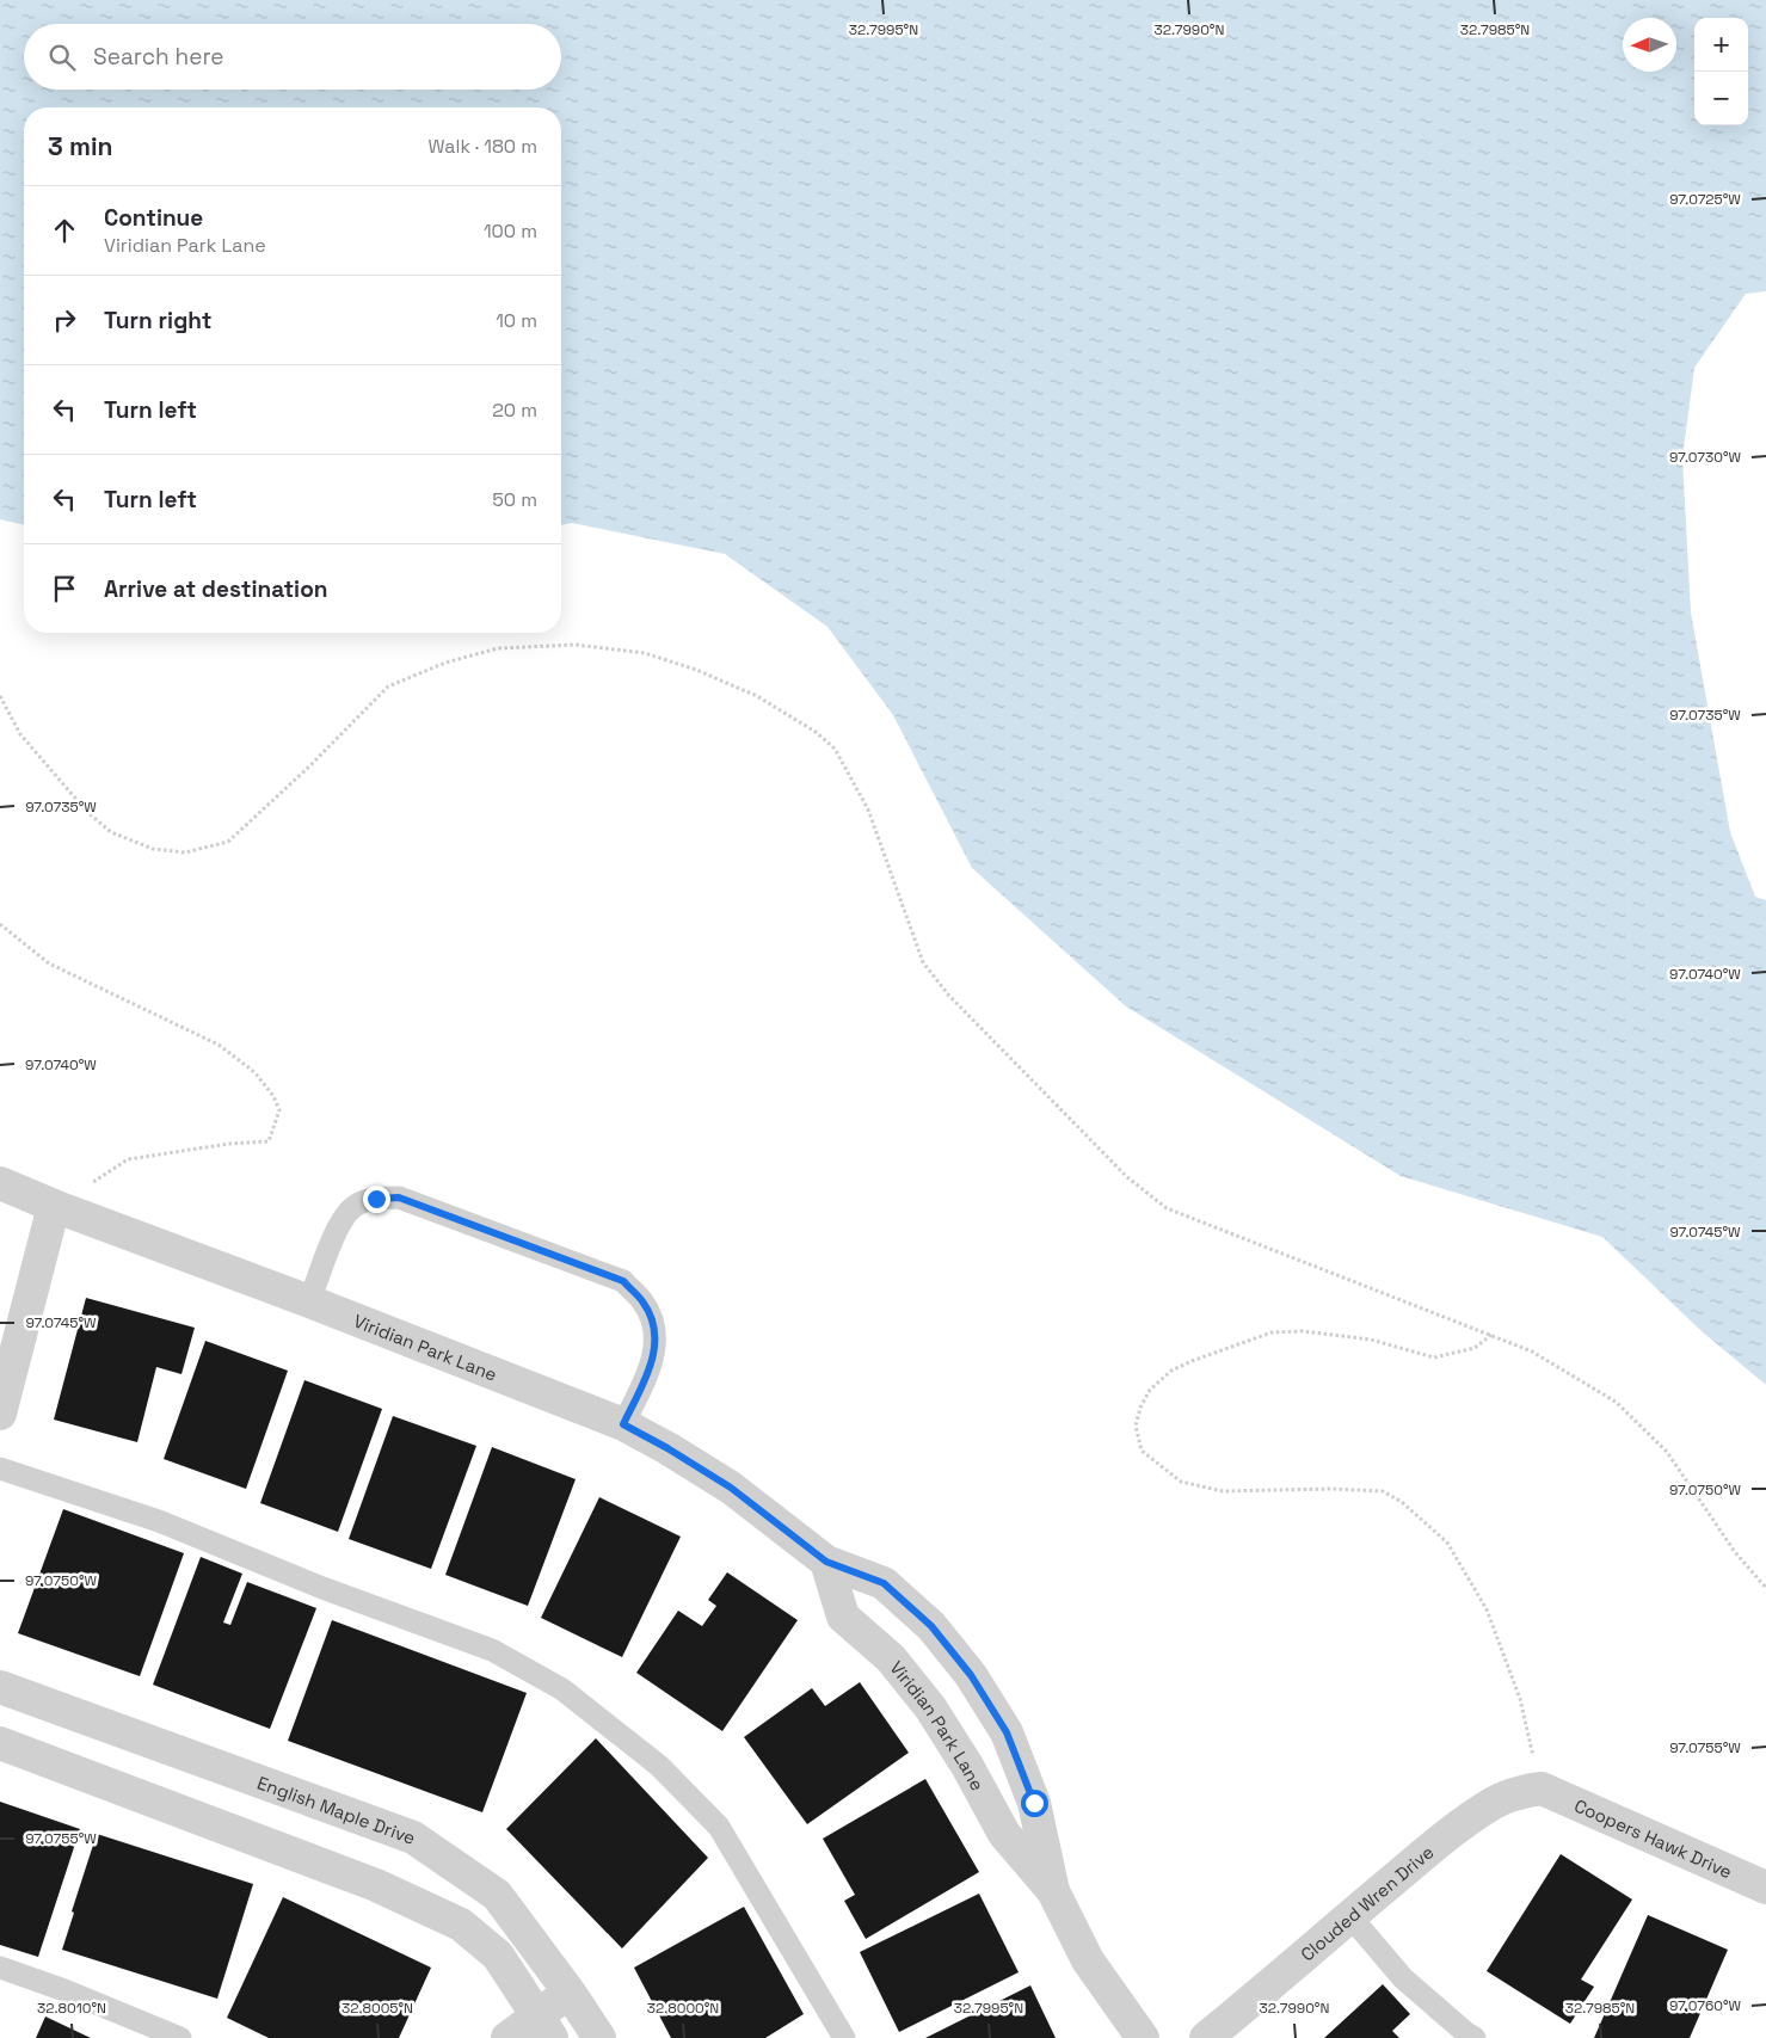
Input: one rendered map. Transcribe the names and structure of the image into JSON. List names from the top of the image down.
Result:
{
  "streets": {
    "street": [
      "Viridian Park Lane",
      "English Maple Drive",
      "Coopers Hawk Drive",
      "Clouded Wren Drive"
    ]
  },
  "crossings": [
    ["Coopers Hawk Drive", "Clouded Wren Drive"]
  ],
  "north": "left",
  "page": {
    "map_buttons": ["+", "−"],
    "search": "Search here",
    "heading": ["3 min", "Walk · 180 m"],
    "list": [
      ["Continue", "Viridian Park Lane", "100 m"],
      ["Turn right", "10 m"],
      ["Turn left", "20 m"],
      ["Turn left", "50 m"],
      "Arrive at destination"
    ]
  },
  "coordinates": [
    "32.7995°N",
    "32.7990°N",
    "32.7985°N",
    "97.0725°W",
    "97.0730°W",
    "97.0735°W",
    "97.0740°W",
    "97.0745°W",
    "97.0750°W",
    "97.0755°W",
    "97.0760°W",
    "32.8010°N",
    "32.8005°N",
    "32.8000°N"
  ]
}
